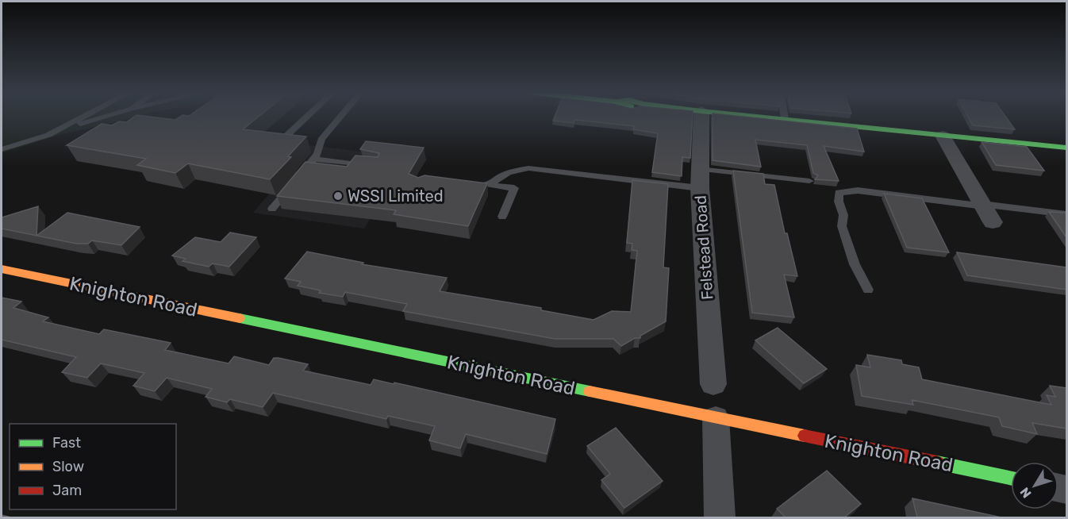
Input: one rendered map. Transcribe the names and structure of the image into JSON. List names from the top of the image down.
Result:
{
  "streets": {
    "street": ["Felstead Road", "Knighton Road"]
  },
  "places": ["WSSI Limited"],
  "legend": ["Fast", "Slow", "Jam"],
  "north": "bottom left"
}
